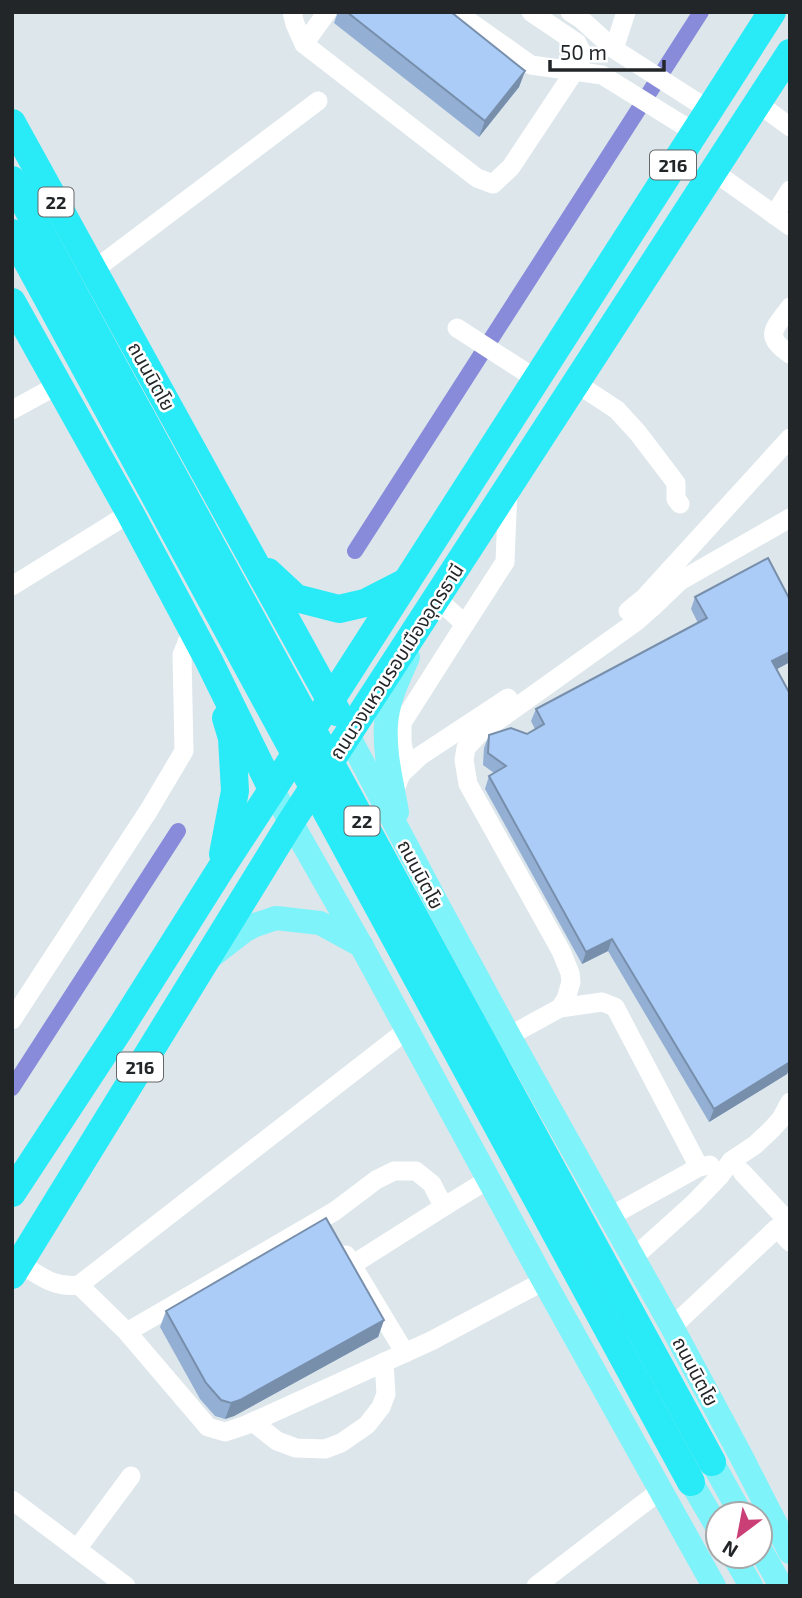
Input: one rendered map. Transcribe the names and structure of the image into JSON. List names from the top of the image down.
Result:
{
  "streets": {
    "highway": [
      "216",
      "22",
      "ถนนนิตโย",
      "ถนนวงแหวนรอบเมืองอุดรธานี"
    ]
  },
  "crossings": [
    ["ถนนนิตโย", "ถนนวงแหวนรอบเมืองอุดรธานี"]
  ],
  "scale_bar": "50 m",
  "north": "bottom left"
}
